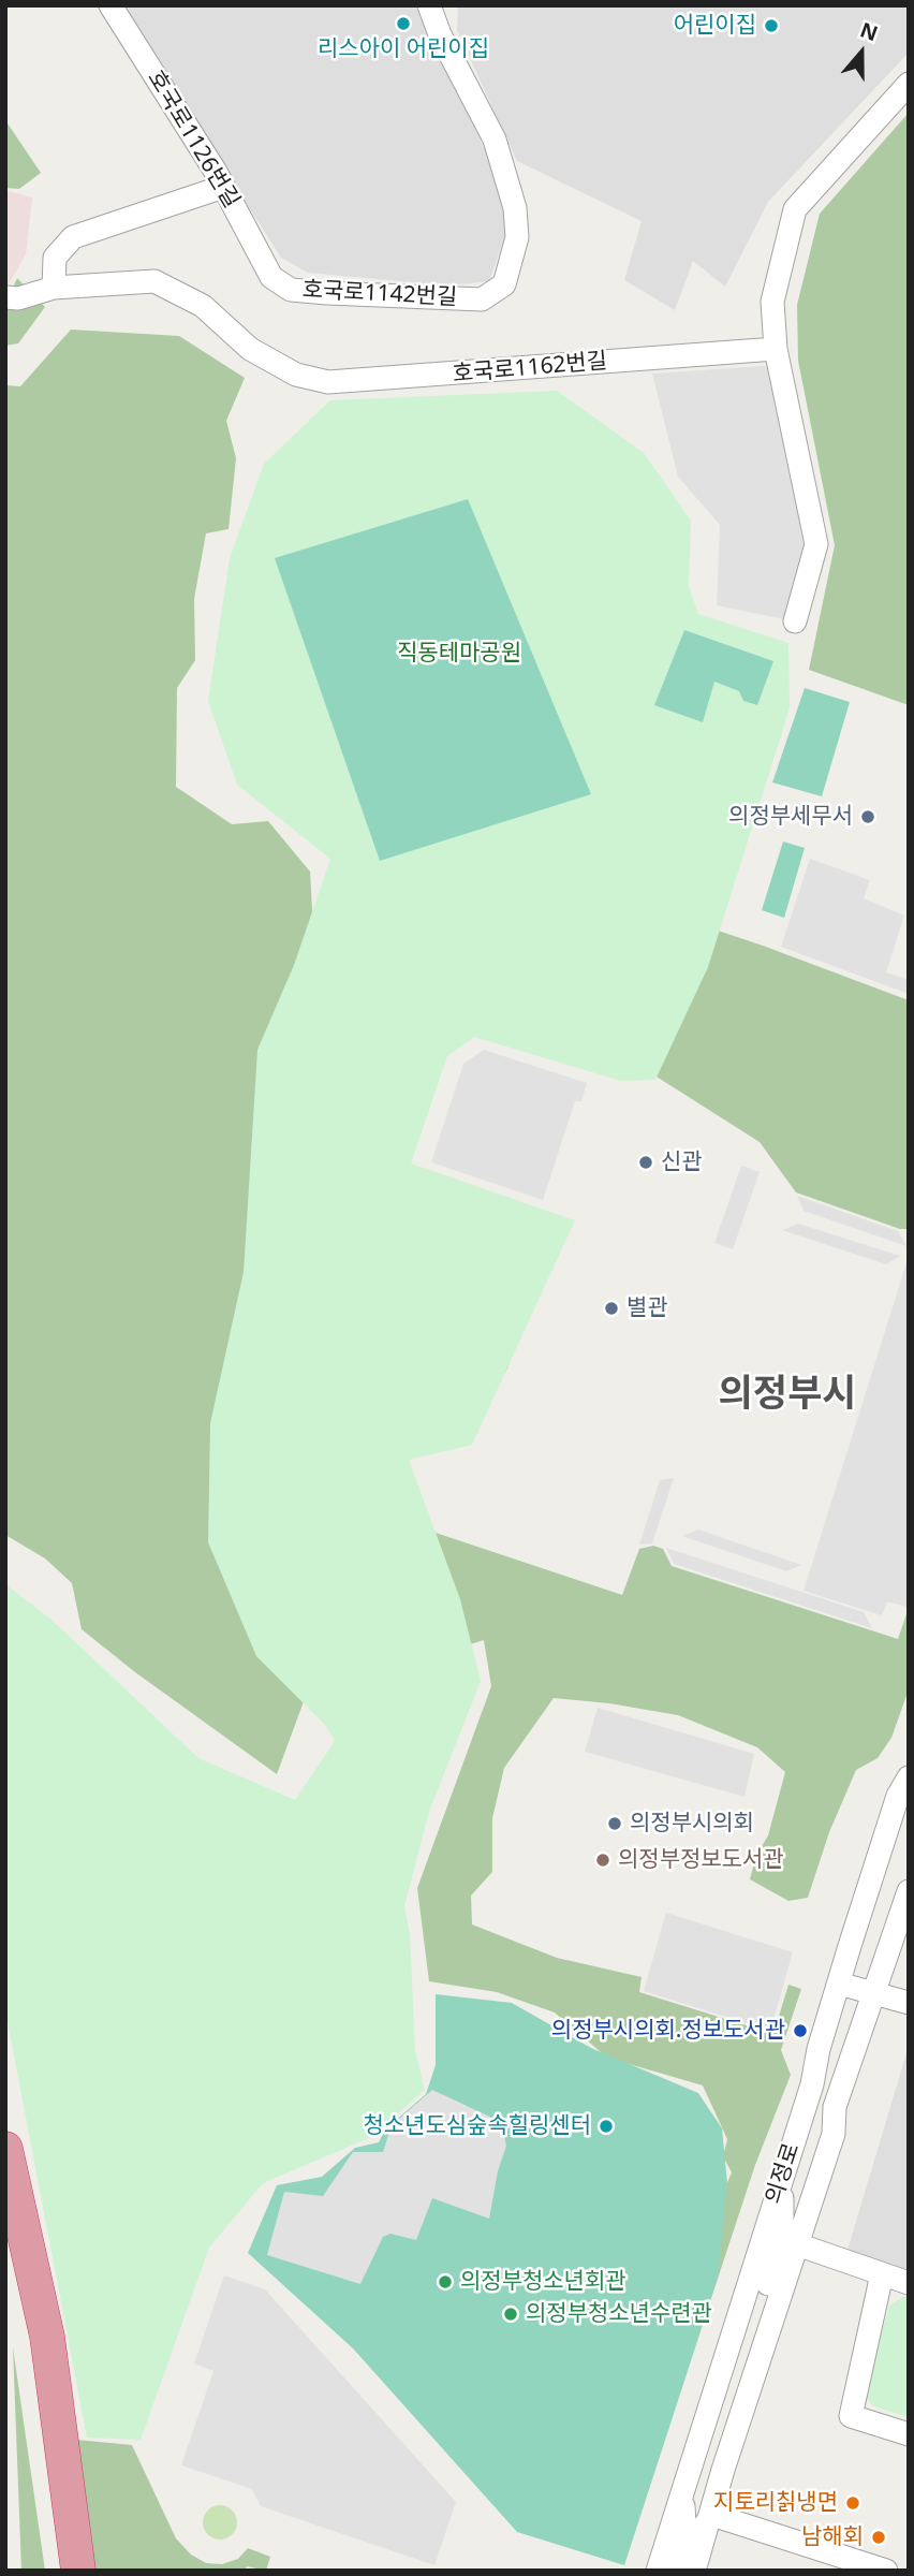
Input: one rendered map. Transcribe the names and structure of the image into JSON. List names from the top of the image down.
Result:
{
  "streets": {
    "street": [
      "호국로1126번길",
      "호국로1142번길",
      "호국로1162번길",
      "의정로"
    ]
  },
  "crossings": [
    ["호국로1126번길", "호국로1142번길"]
  ],
  "districts": ["의정부시"],
  "parks": ["직동테마공원"],
  "places": [
    "리스아이 어린이집",
    "어린이집",
    "의정부세무서",
    "신관",
    "별관",
    "의정부시의회",
    "의정부정보도서관",
    "의정부시의회.정보도서관",
    "청소년도심숲속힐링센터",
    "의정부청소년회관",
    "의정부청소년수련관",
    "지토리칡냉면",
    "남해회"
  ],
  "north": "top"
}
